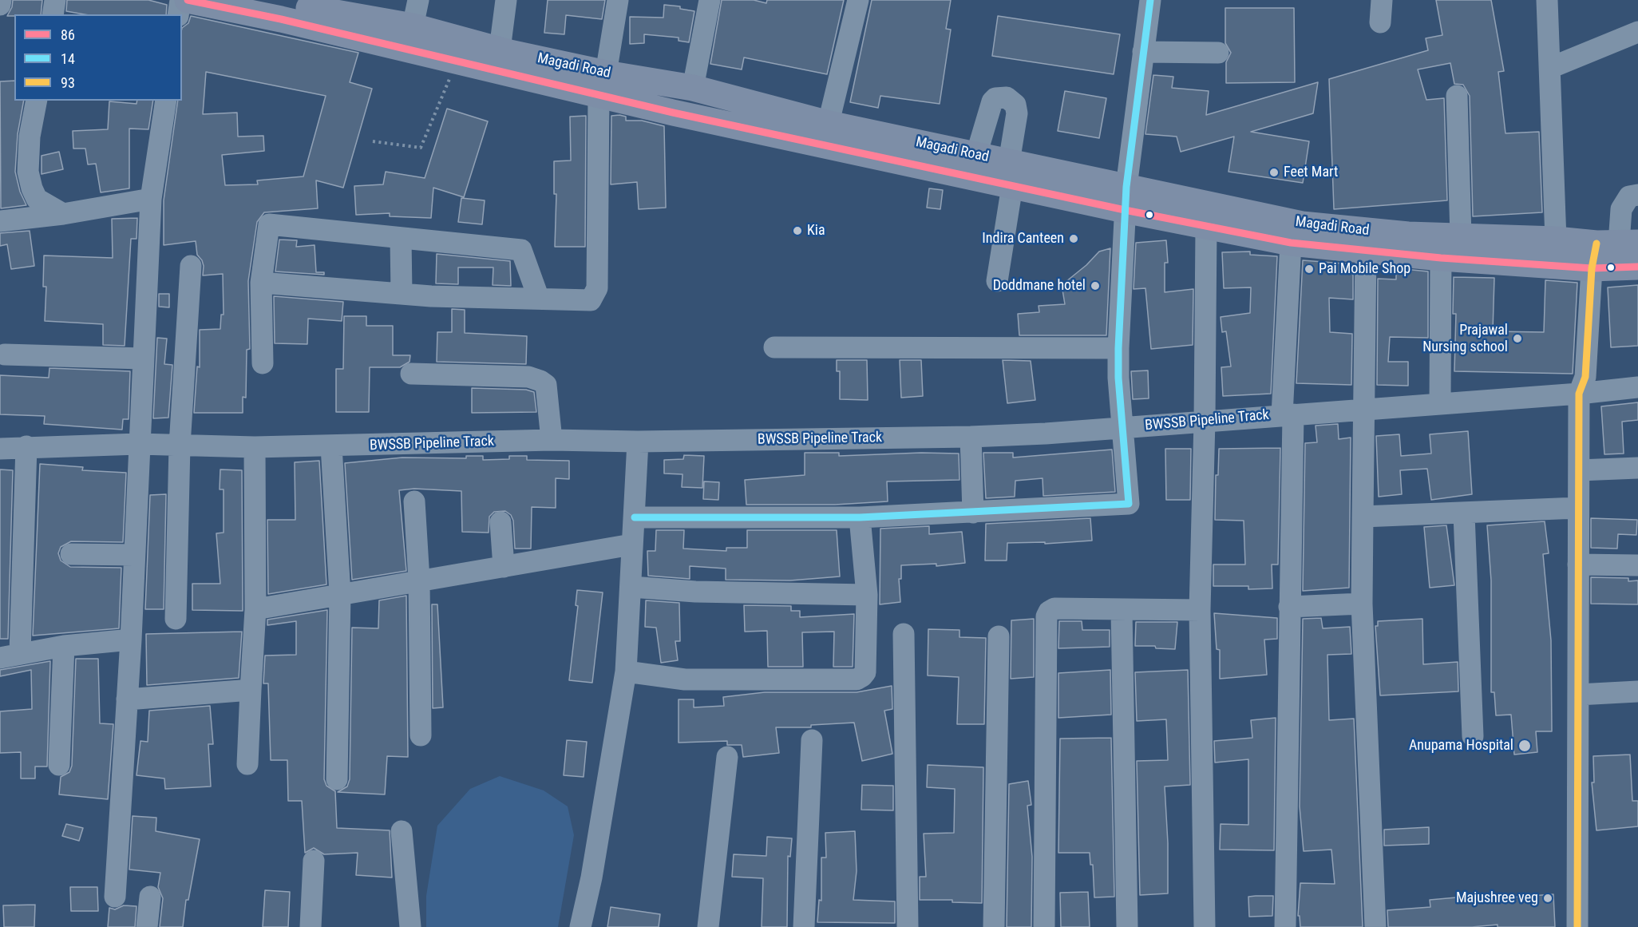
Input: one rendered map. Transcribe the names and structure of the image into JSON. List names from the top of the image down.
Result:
{
  "streets": {
    "main road": ["Magadi Road"],
    "street": ["BWSSB Pipeline Track"]
  },
  "places": [
    "Feet Mart",
    "Kia",
    "Indira Canteen",
    "Pai Mobile Shop",
    "Doddmane hotel",
    "Prajawal Nursing school",
    "Anupama Hospital",
    "Majushree veg"
  ],
  "lines": ["transit line 86", "transit line 14", "transit line 93"],
  "legend": ["86", "14", "93"]
}
